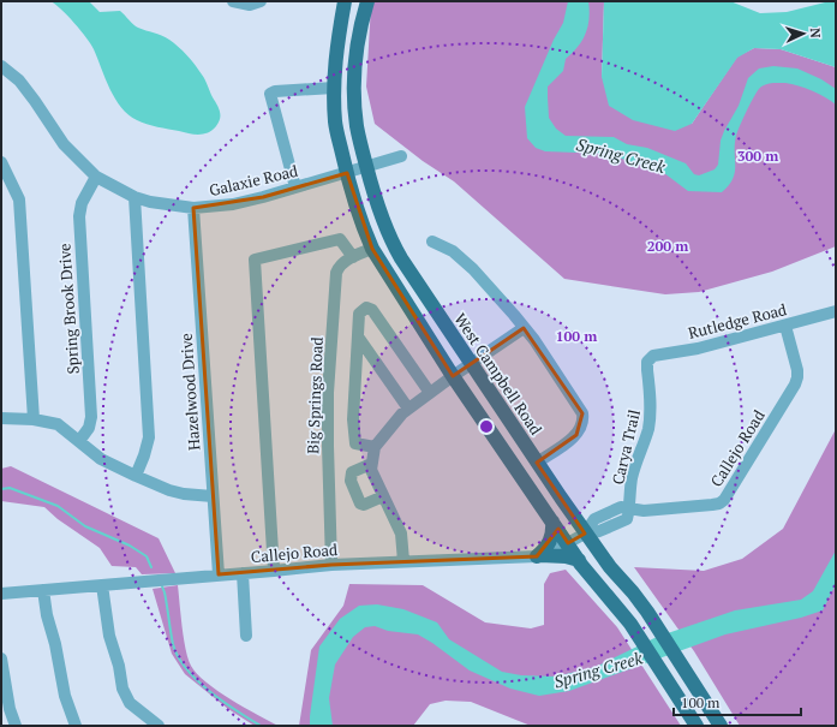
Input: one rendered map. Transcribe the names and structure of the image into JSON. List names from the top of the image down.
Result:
{
  "streets": {
    "main road": ["West Campbell Road"],
    "street": [
      "Galaxie Road",
      "Spring Brook Drive",
      "Rutledge Road",
      "Hazelwood Drive",
      "Big Springs Road",
      "Carya Trail",
      "Callejo Road"
    ]
  },
  "crossings": [
    ["Galaxie Road", "Spring Brook Drive"],
    ["Galaxie Road", "West Campbell Road"],
    ["Galaxie Road", "Hazelwood Drive"],
    ["Rutledge Road", "Carya Trail"],
    ["Rutledge Road", "Callejo Road"],
    ["West Campbell Road", "Callejo Road"],
    ["Hazelwood Drive", "Callejo Road"],
    ["Big Springs Road", "Callejo Road"],
    ["Carya Trail", "Callejo Road"]
  ],
  "water": ["Spring Creek"],
  "scale_bar": "100 m",
  "north": "right",
  "rings": ["300 m", "200 m", "100 m"]
}
